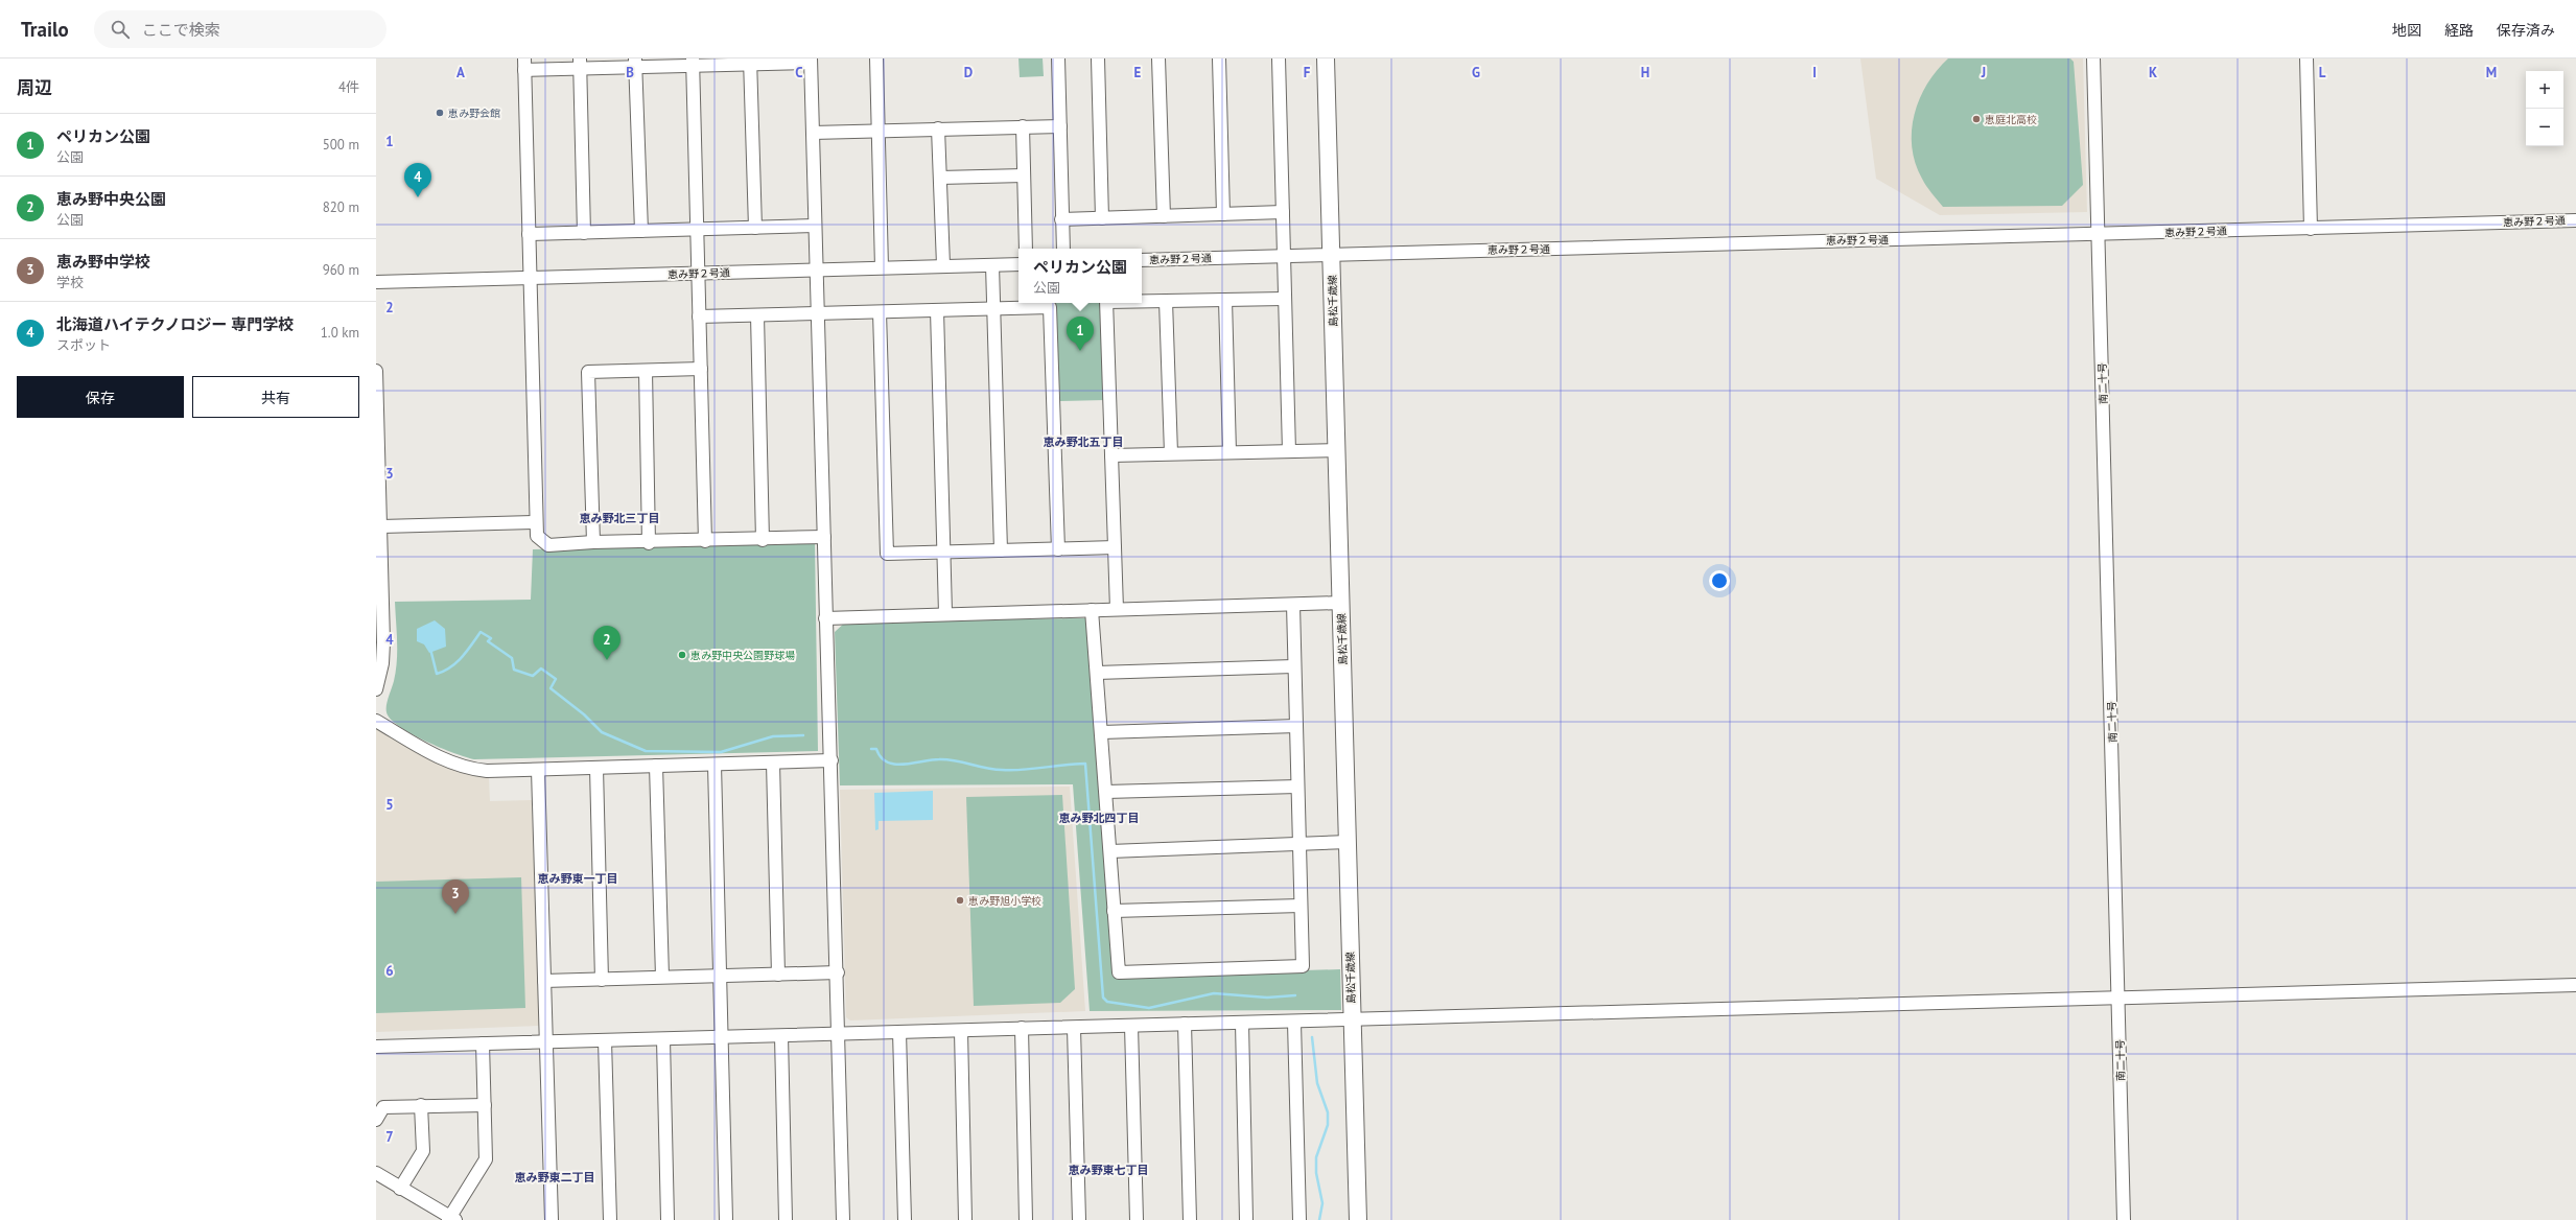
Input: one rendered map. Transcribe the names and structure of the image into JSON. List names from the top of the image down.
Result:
{
  "streets": {
    "main road": ["島松千歳線"],
    "street": ["恵み野２号通", "南二十号"]
  },
  "crossings": [
    ["恵み野２号通", "島松千歳線"],
    ["恵み野２号通", "南二十号"]
  ],
  "districts": [
    "恵み野北五丁目",
    "恵み野北三丁目",
    "恵み野北四丁目",
    "恵み野東一丁目",
    "恵み野東七丁目",
    "恵み野東二丁目"
  ],
  "places": [
    "恵み野会館",
    "恵庭北高校",
    "恵み野中央公園野球場",
    "恵み野旭小学校"
  ],
  "page": {
    "header": "Trailo",
    "search": "ここで検索",
    "nav": ["地図", "経路", "保存済み"],
    "heading": ["周辺", "4件"],
    "map_buttons": ["+", "−"],
    "list": [
      {
        "mark": "1",
        "name": "ペリカン公園",
        "note": "公園",
        "value": "500 m"
      },
      {
        "mark": "2",
        "name": "恵み野中央公園",
        "note": "公園",
        "value": "820 m"
      },
      {
        "mark": "3",
        "name": "恵み野中学校",
        "note": "学校",
        "value": "960 m"
      },
      {
        "mark": "4",
        "name": "北海道ハイテクノロジー 専門学校",
        "note": "スポット",
        "value": "1.0 km"
      }
    ],
    "pins": [
      "4",
      "1",
      "2",
      "3"
    ],
    "popup": ["ペリカン公園", "公園"],
    "buttons": ["保存", "共有"]
  },
  "grid": {
    "columns": [
      "A",
      "B",
      "C",
      "D",
      "E",
      "F",
      "G",
      "H",
      "I",
      "J",
      "K",
      "L",
      "M"
    ],
    "rows": [
      "1",
      "2",
      "3",
      "4",
      "5",
      "6",
      "7"
    ]
  }
}
